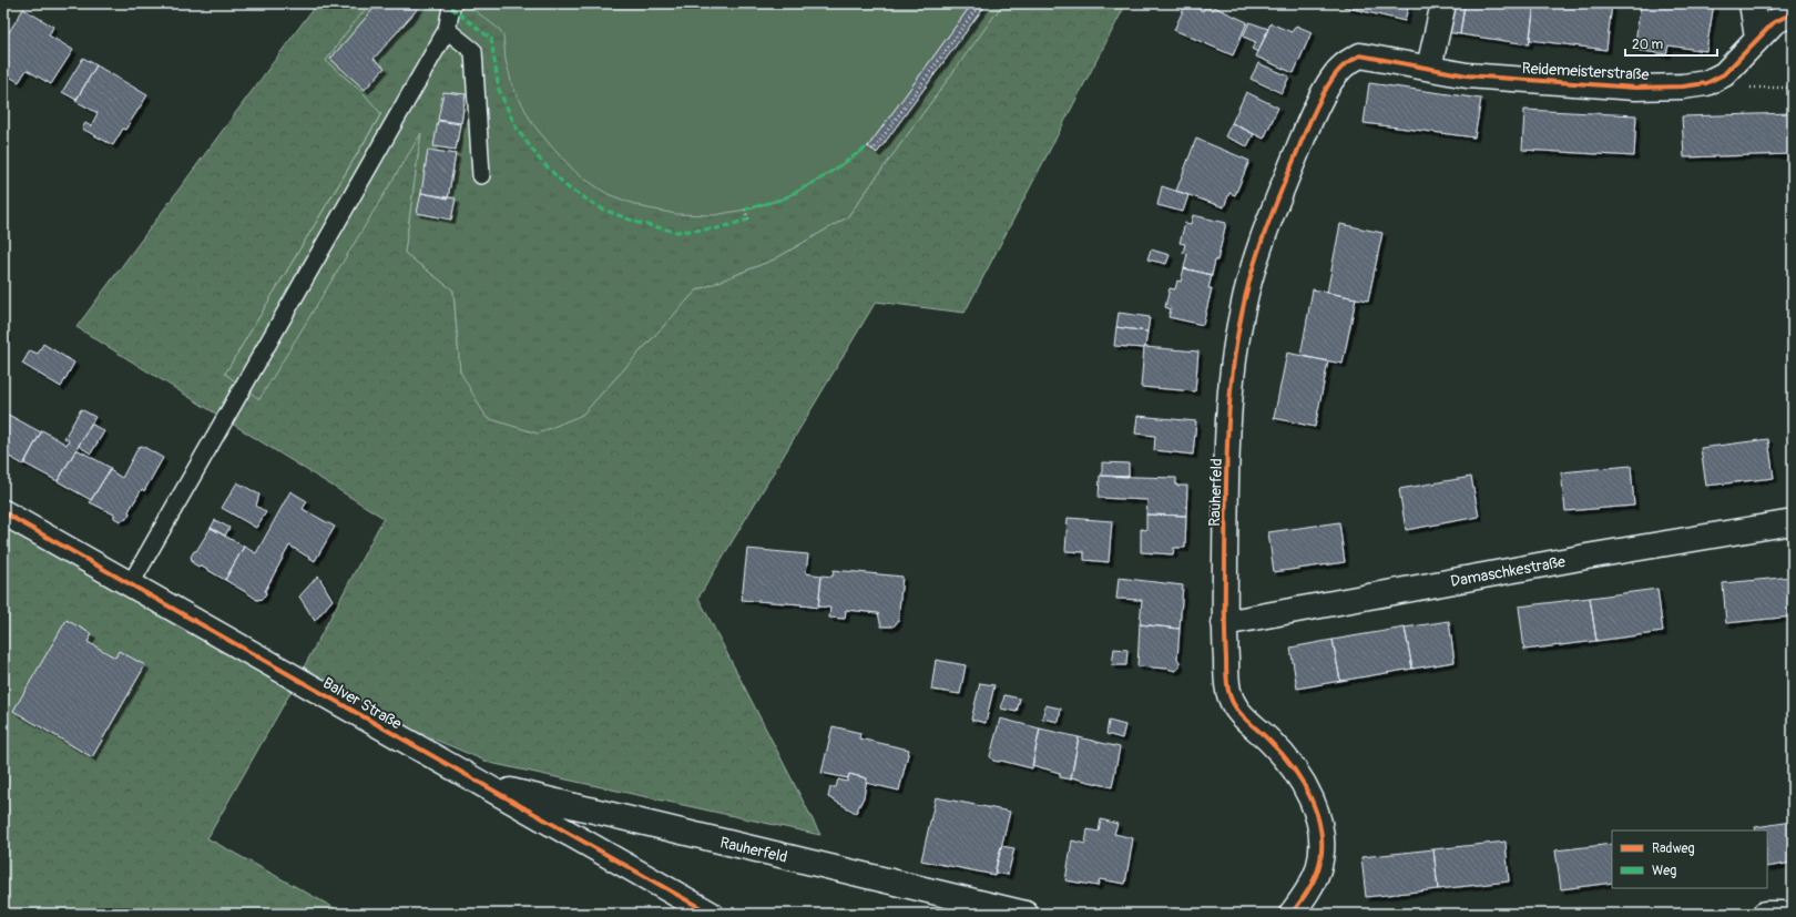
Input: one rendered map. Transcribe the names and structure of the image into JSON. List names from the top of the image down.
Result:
{
  "streets": {
    "street": [
      "Reidemeisterstraße",
      "Rauherfeld",
      "Damaschkestraße",
      "Balver Straße"
    ]
  },
  "crossings": [
    ["Reidemeisterstraße", "Rauherfeld"],
    ["Rauherfeld", "Damaschkestraße"],
    ["Rauherfeld", "Balver Straße"]
  ],
  "legend": ["Radweg", "Weg"],
  "scale_bar": "20 m"
}
